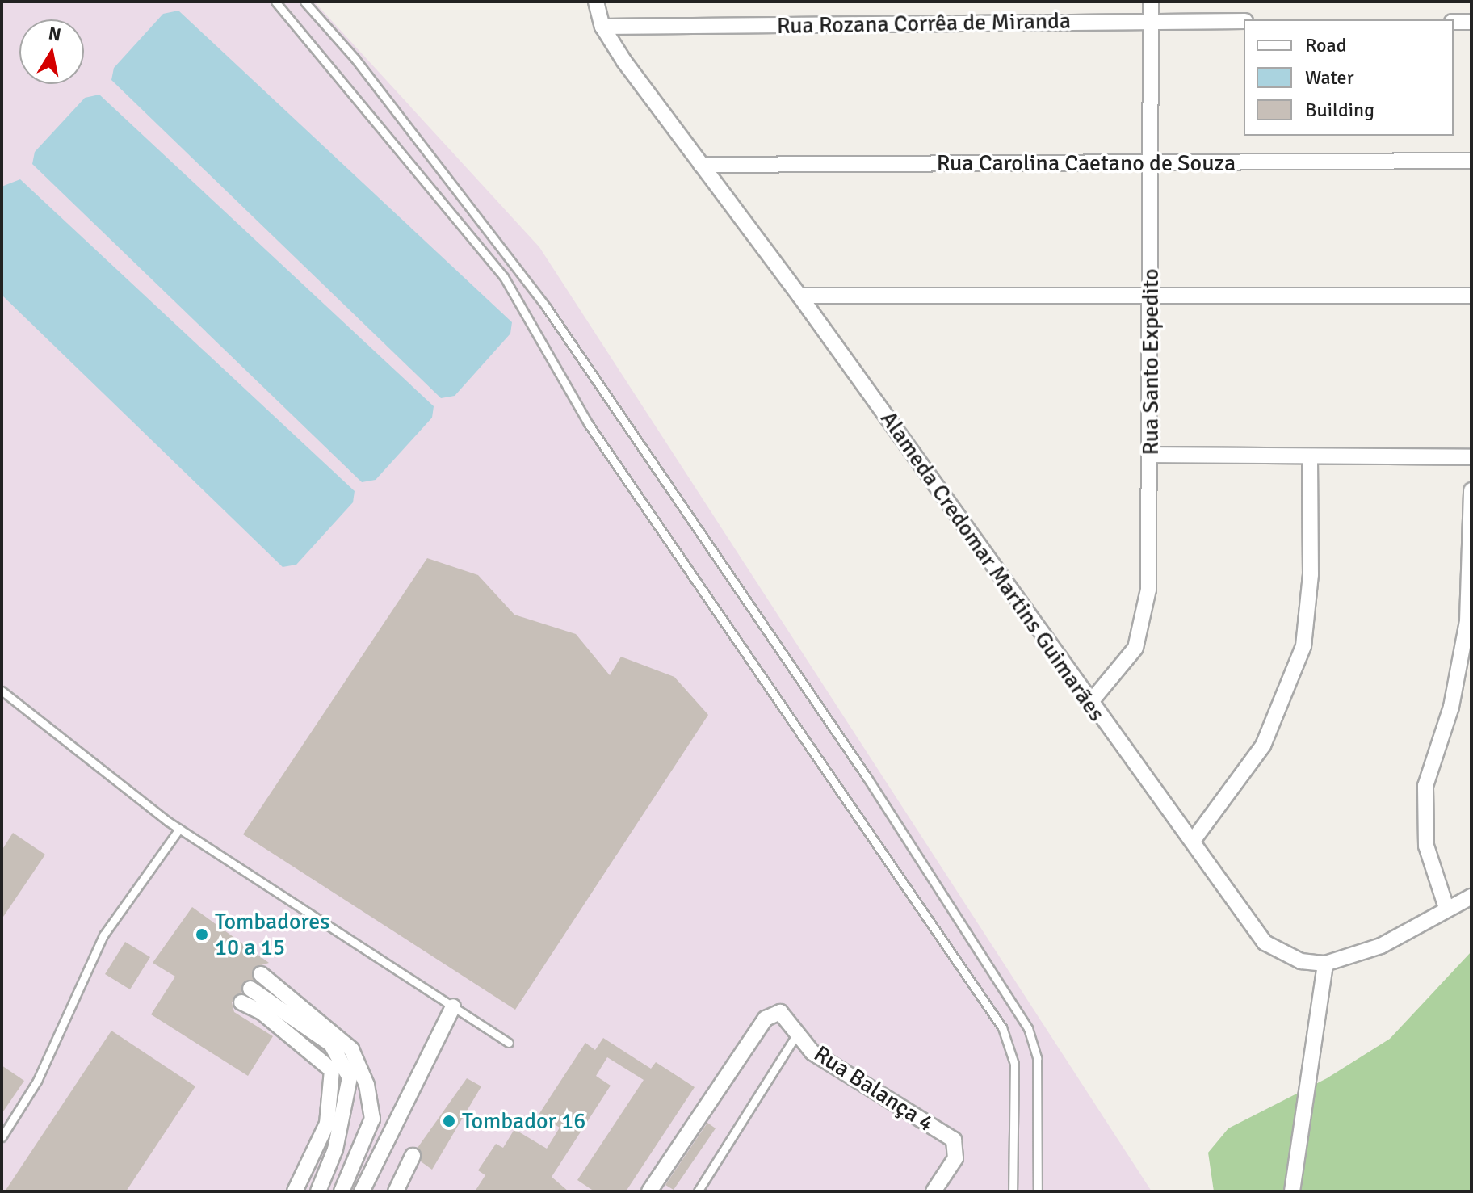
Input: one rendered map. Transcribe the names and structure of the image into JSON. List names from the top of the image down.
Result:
{
  "streets": {
    "street": [
      "Rua Rozana Corrêa de Miranda",
      "Rua Carolina Caetano de Souza",
      "Rua Santo Expedito",
      "Alameda Credomar Martins Guimarães",
      "Rua Balança 4"
    ]
  },
  "crossings": [
    ["Rua Rozana Corrêa de Miranda", "Rua Santo Expedito"],
    ["Rua Rozana Corrêa de Miranda", "Alameda Credomar Martins Guimarães"],
    ["Rua Carolina Caetano de Souza", "Rua Santo Expedito"],
    ["Rua Carolina Caetano de Souza", "Alameda Credomar Martins Guimarães"],
    ["Rua Santo Expedito", "Alameda Credomar Martins Guimarães"]
  ],
  "places": ["Tombadores 10 a 15", "Tombador 16"],
  "legend": ["Road", "Water", "Building"],
  "north": "top"
}
